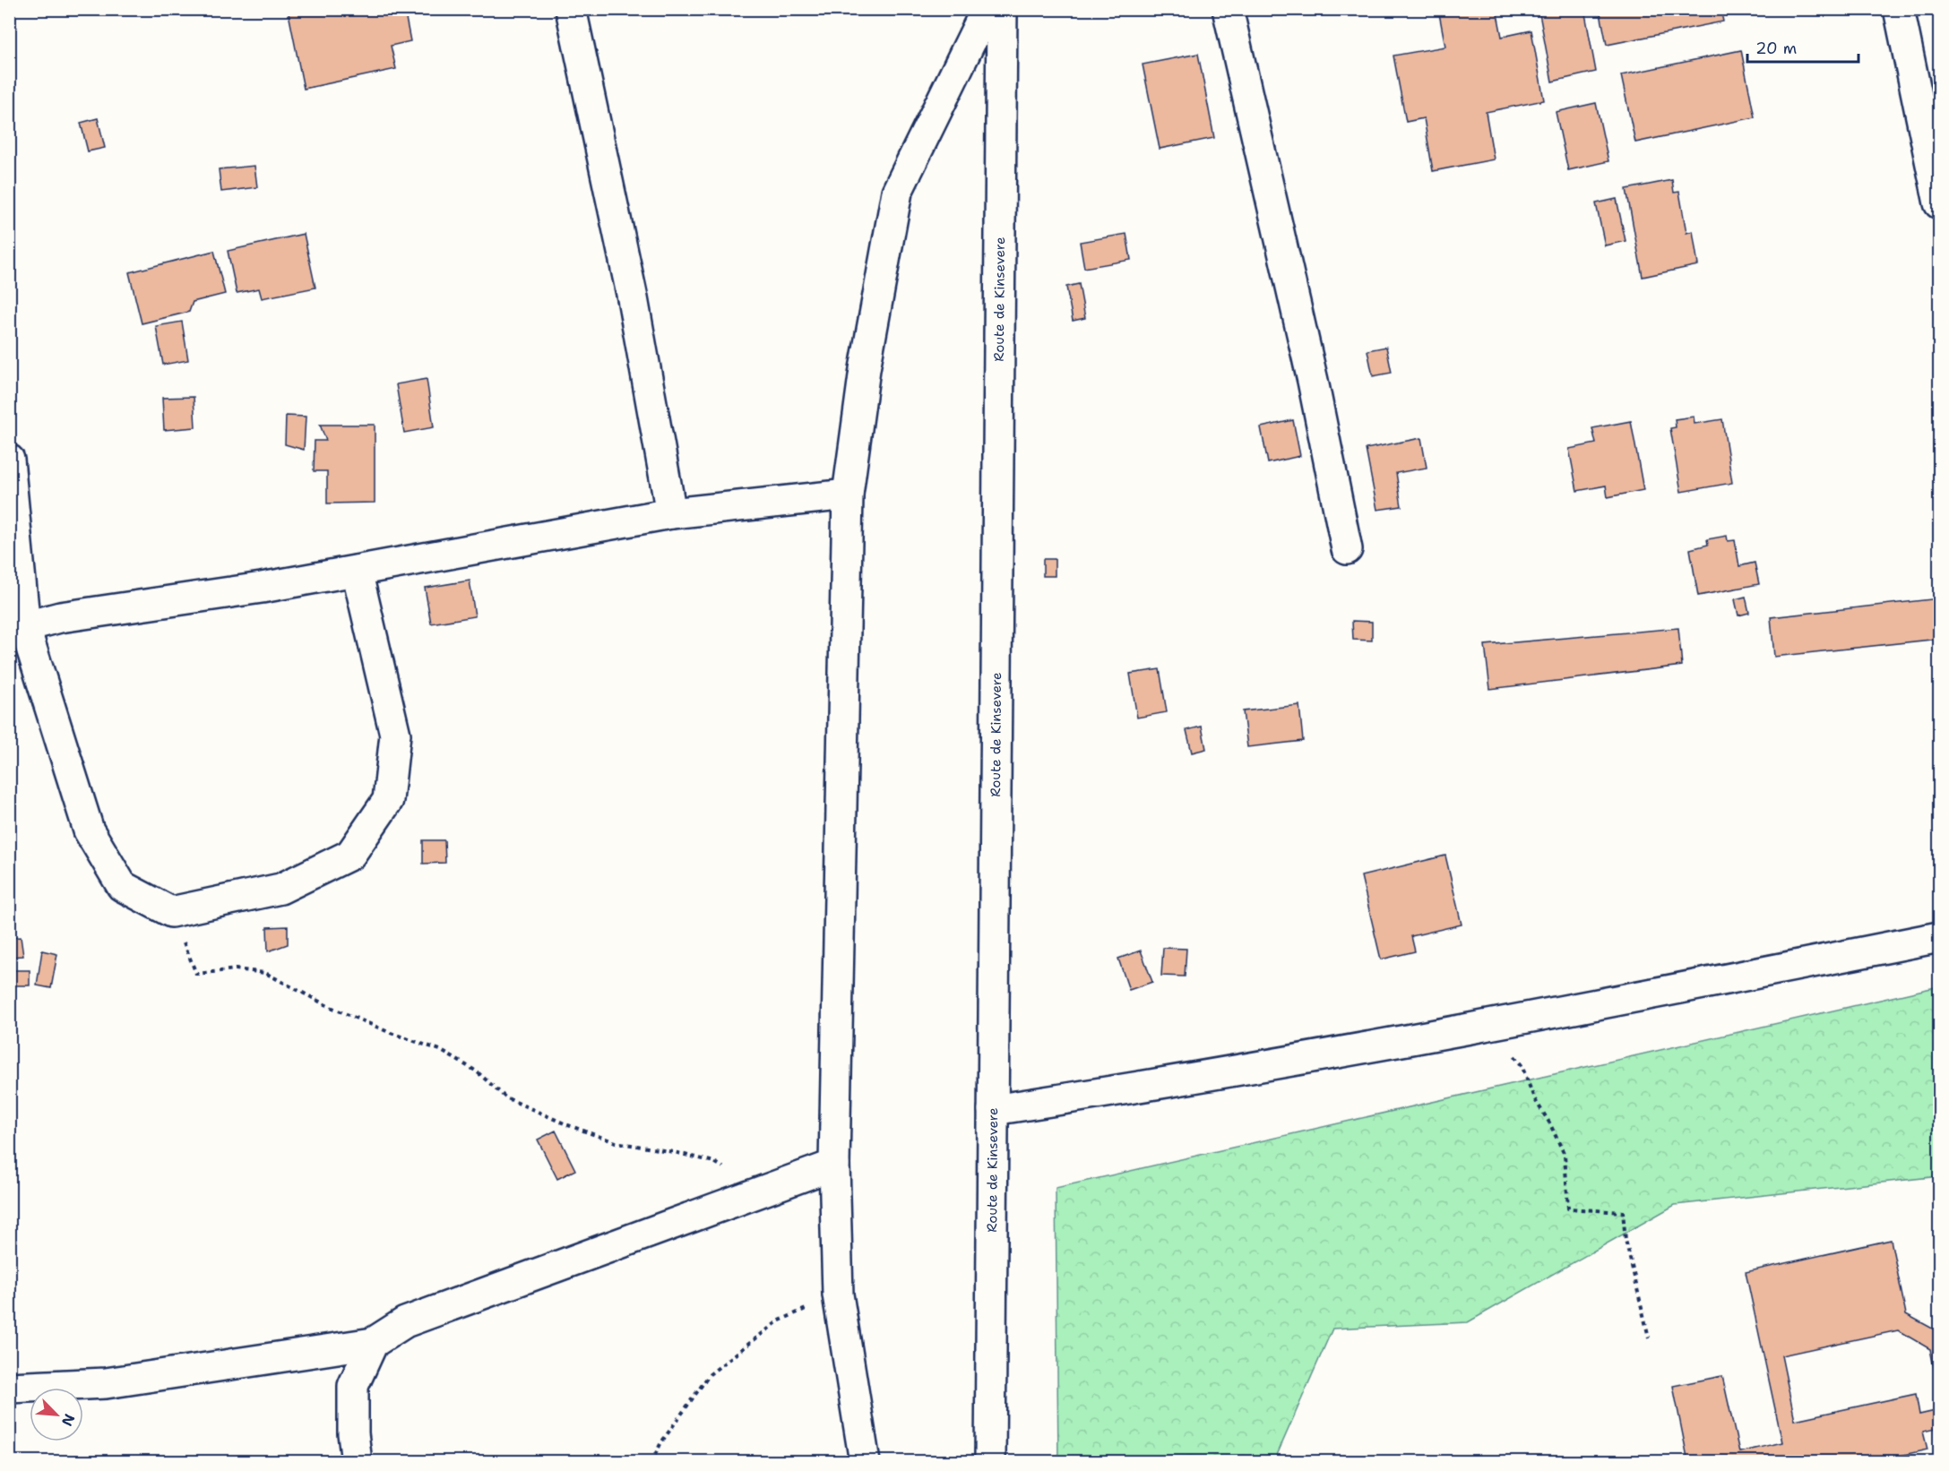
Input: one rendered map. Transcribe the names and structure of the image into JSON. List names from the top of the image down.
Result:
{
  "streets": {
    "street": ["Route de Kinsevere"]
  },
  "scale_bar": "20 m",
  "north": "bottom right"
}
